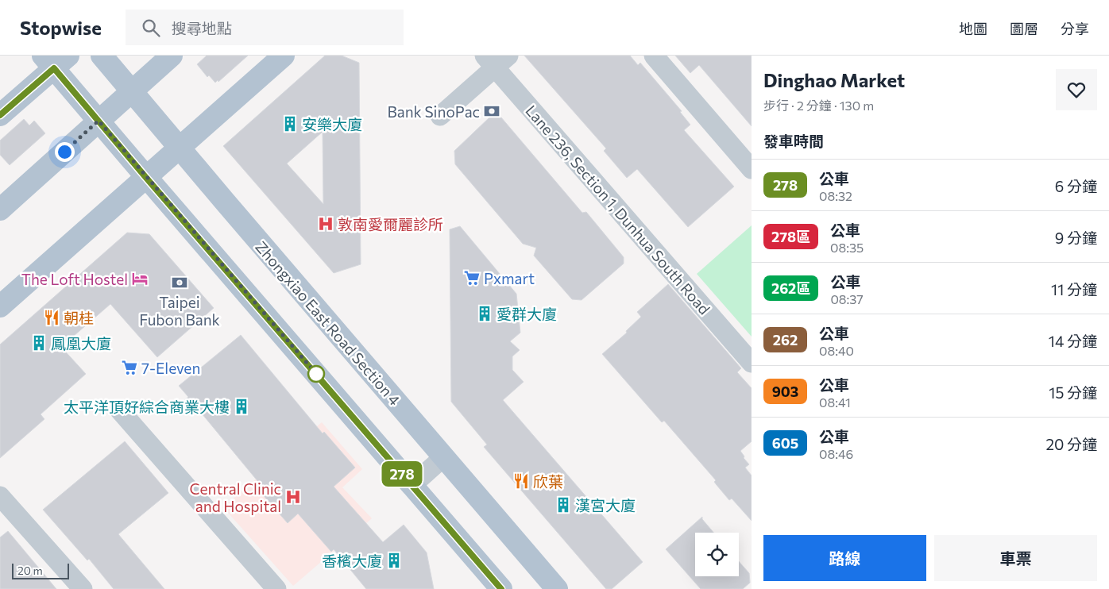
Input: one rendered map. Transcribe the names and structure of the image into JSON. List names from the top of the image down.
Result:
{
  "streets": {
    "main road": ["Zhongxiao East Road Section 4"],
    "street": ["Lane 236, Section 1, Dunhua South Road"]
  },
  "places": {
    "bank": ["Bank SinoPac", "Taipei Fubon Bank"],
    "building": [
      "安樂大廈",
      "愛群大廈",
      "鳳凰大廈",
      "太平洋頂好綜合商業大樓",
      "漢宮大廈",
      "香檳大廈"
    ],
    "hospital": ["敦南愛爾麗診所", "Central Clinic and Hospital"],
    "supermarket": ["Pxmart", "7-Eleven"],
    "hotel": ["The Loft Hostel"],
    "restaurant": ["朝桂", "欣葉"]
  },
  "lines": ["bus line 278"],
  "scale_bar": "20 m",
  "page": {
    "header": "Stopwise",
    "search": "搜尋地點",
    "nav": ["地圖", "圖層", "分享"],
    "on_map": "278",
    "heading": [
      ["Dinghao Market", "步行 · 2 分鐘 · 130 m"],
      "發車時間"
    ],
    "list": [
      {
        "mark": "278",
        "name": "公車",
        "note": "08:32",
        "value": "6 分鐘"
      },
      {
        "mark": "278區",
        "name": "公車",
        "note": "08:35",
        "value": "9 分鐘"
      },
      {
        "mark": "262區",
        "name": "公車",
        "note": "08:37",
        "value": "11 分鐘"
      },
      {
        "mark": "262",
        "name": "公車",
        "note": "08:40",
        "value": "14 分鐘"
      },
      {
        "mark": "903",
        "name": "公車",
        "note": "08:41",
        "value": "15 分鐘"
      },
      {
        "mark": "605",
        "name": "公車",
        "note": "08:46",
        "value": "20 分鐘"
      }
    ],
    "buttons": ["路線", "車票"],
    "scale": "20 m"
  }
}
